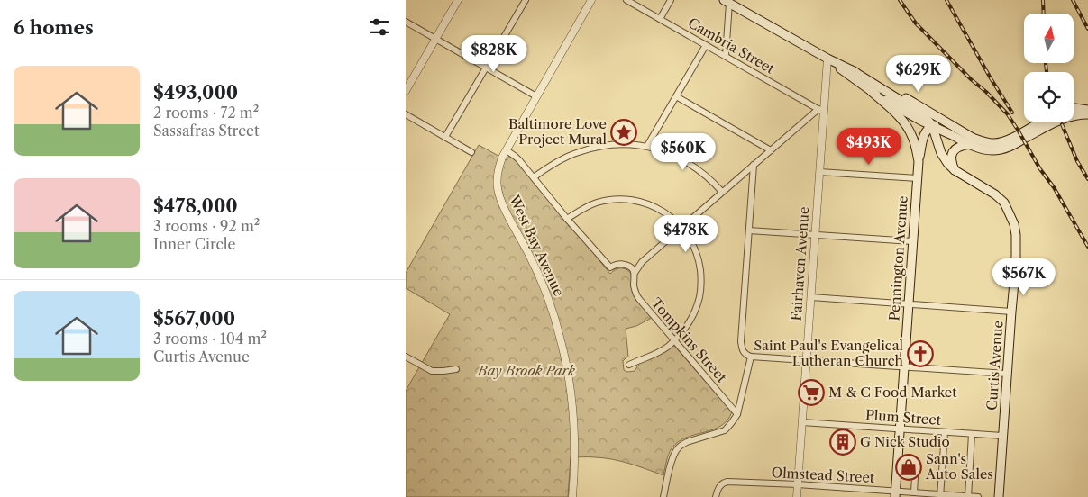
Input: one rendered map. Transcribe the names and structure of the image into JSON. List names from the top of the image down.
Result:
{
  "streets": {
    "main road": ["Pennington Avenue", "Curtis Avenue"],
    "street": [
      "Cambria Street",
      "West Bay Avenue",
      "Fairhaven Avenue",
      "Tompkins Street",
      "Plum Street",
      "Olmstead Street"
    ]
  },
  "crossings": [
    ["Cambria Street", "Fairhaven Avenue"],
    ["Pennington Avenue", "Plum Street"],
    ["Pennington Avenue", "Olmstead Street"],
    ["Fairhaven Avenue", "Plum Street"],
    ["Fairhaven Avenue", "Olmstead Street"],
    ["Curtis Avenue", "Plum Street"]
  ],
  "parks": ["Bay Brook Park"],
  "places": {
    "place": ["Baltimore Love Project Mural"],
    "church": ["Saint Paul's Evangelical Lutheran Church"],
    "supermarket": ["M & C Food Market"],
    "building": ["G Nick Studio"],
    "shop": ["Sann's Auto Sales"]
  },
  "north": "top",
  "page": {
    "heading": "6 homes",
    "price": [
      "$828K",
      "$629K",
      "$493K",
      "$560K",
      "$478K",
      "$567K"
    ],
    "list": [
      {
        "name": "$493,000",
        "note": "2 rooms · 72 m² · Sassafras Street"
      },
      {
        "name": "$478,000",
        "note": "3 rooms · 92 m² · Inner Circle"
      },
      {
        "name": "$567,000",
        "note": "3 rooms · 104 m² · Curtis Avenue"
      }
    ]
  }
}
